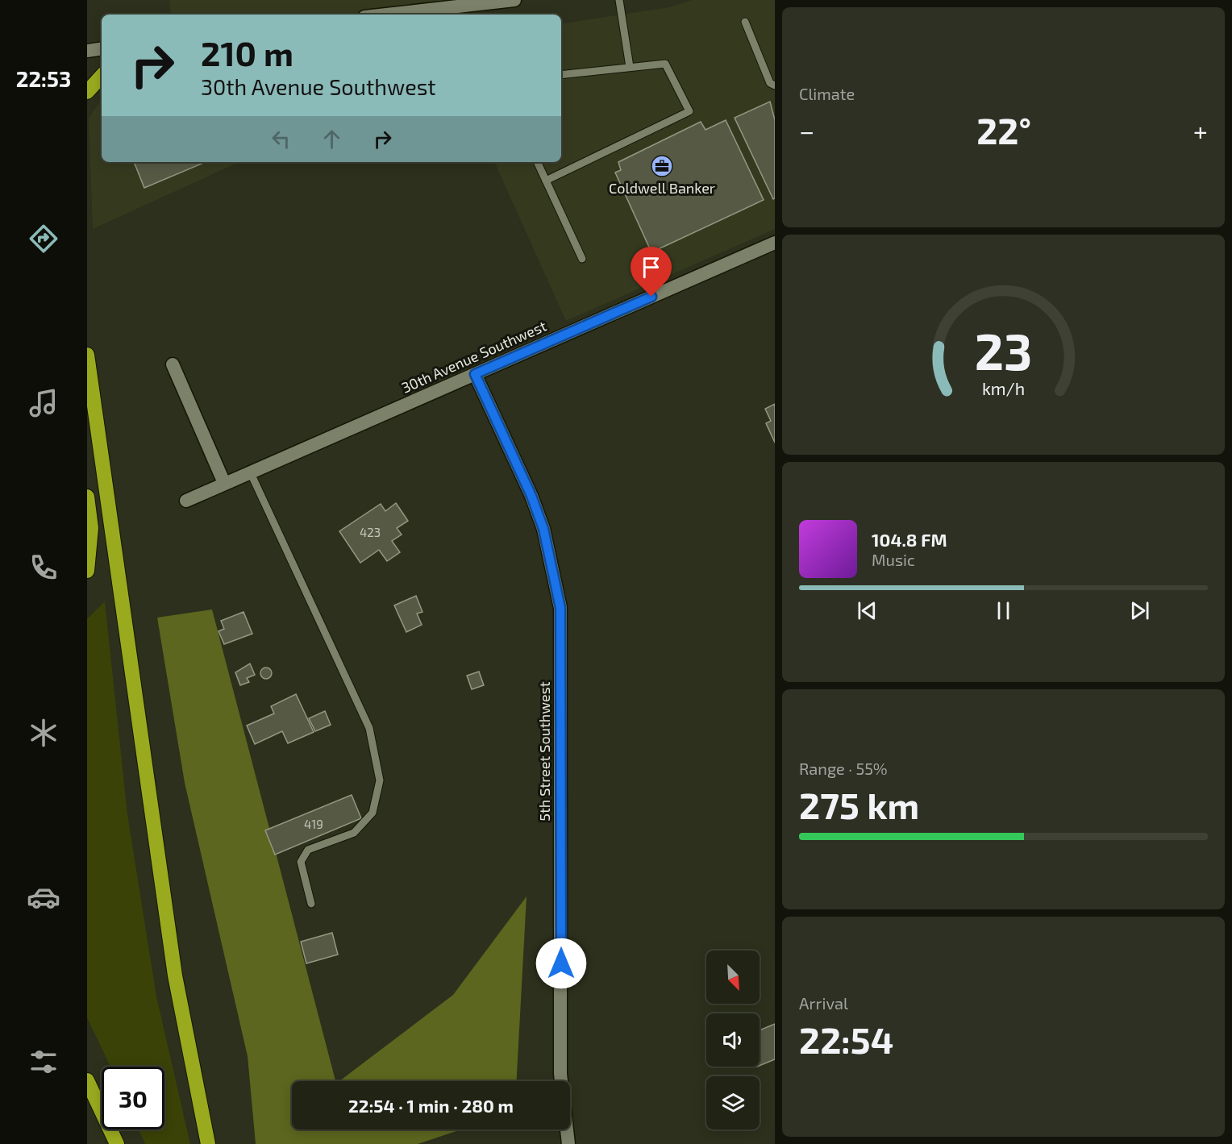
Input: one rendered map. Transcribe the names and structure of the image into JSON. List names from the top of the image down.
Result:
{
  "streets": {
    "street": ["30th Avenue Southwest", "5th Street Southwest"]
  },
  "crossings": [
    ["30th Avenue Southwest", "5th Street Southwest"]
  ],
  "places": {
    "office": ["Coldwell Banker"]
  },
  "house_numbers": ["423", "419"],
  "north": "bottom right",
  "page": {
    "tabs": "22:53",
    "tile": [
      "Climate",
      ["Range · 55%", "275 km"],
      ["Arrival", "22:54"]
    ],
    "turn": ["210 m", "30th Avenue Southwest"],
    "heat": ["−", "22°", "+"],
    "song": ["104.8 FM", "Music"],
    "limit": "30",
    "trip": "22:54 · 1 min · 280 m",
    "gauge": ["23", "km/h"]
  }
}
